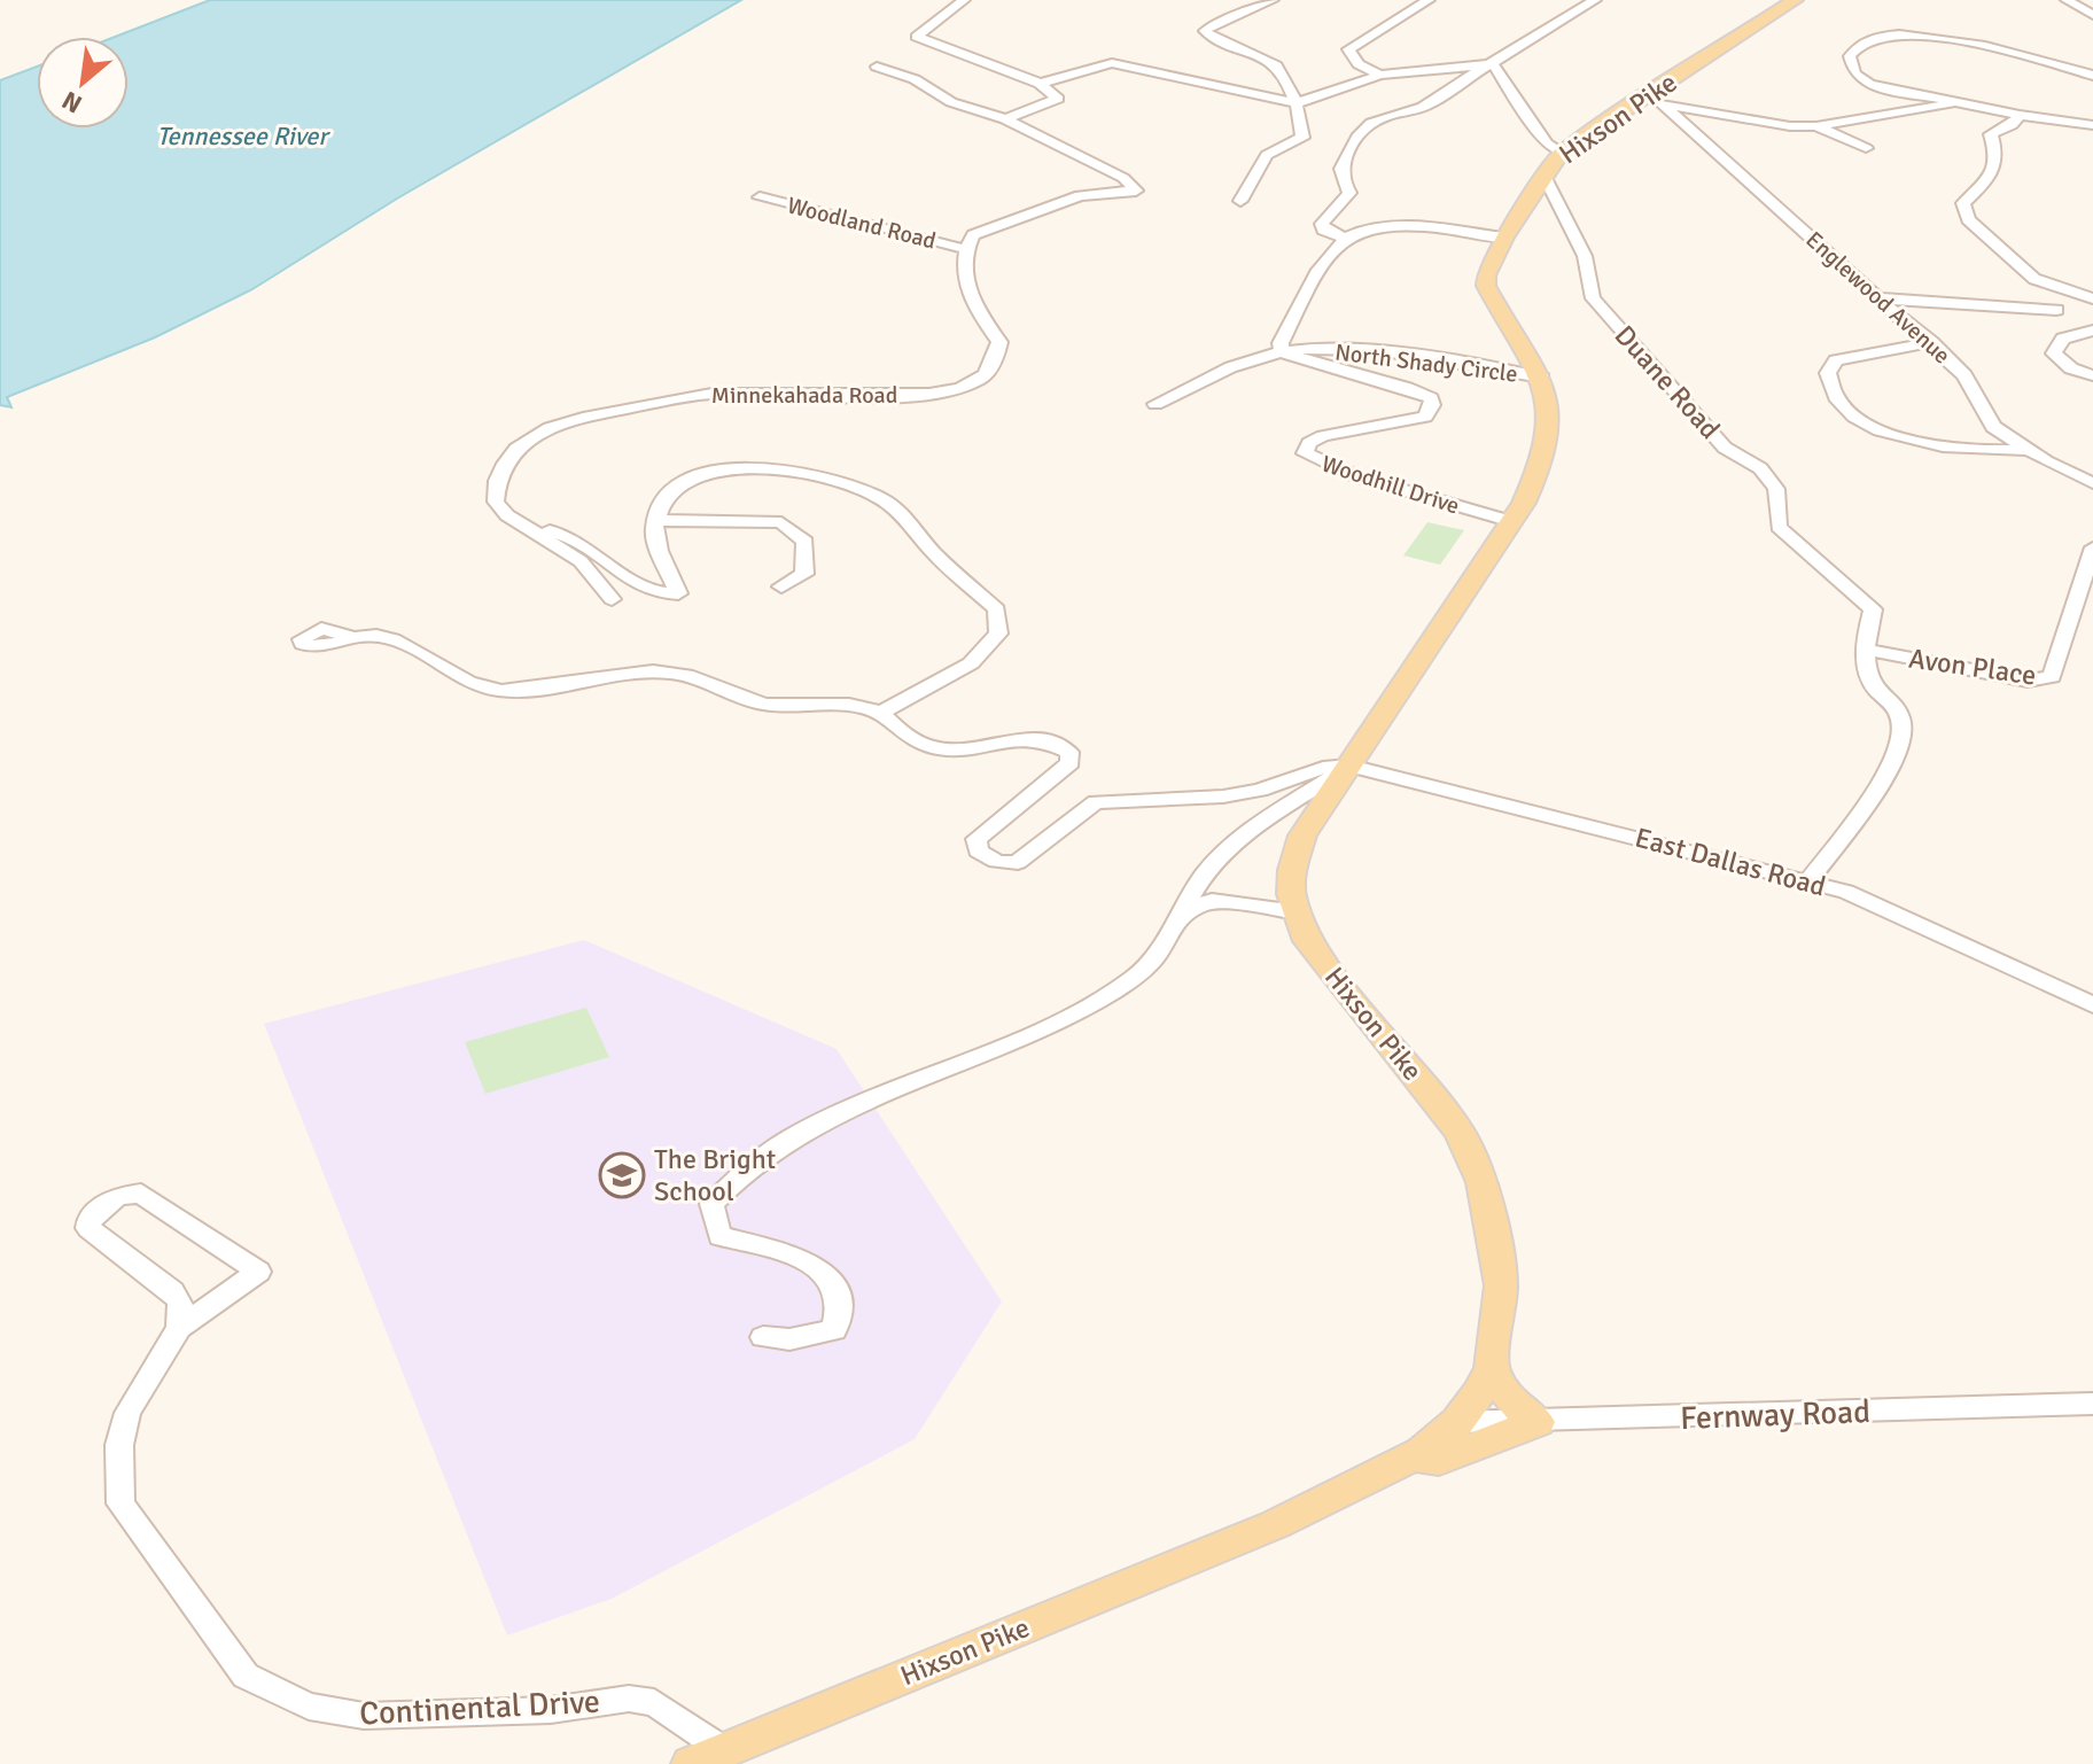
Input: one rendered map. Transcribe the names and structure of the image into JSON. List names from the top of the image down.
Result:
{
  "streets": {
    "main road": ["Hixson Pike"],
    "street": [
      "Woodland Road",
      "Englewood Avenue",
      "North Shady Circle",
      "Duane Road",
      "Minnekahada Road",
      "Woodhill Drive",
      "Avon Place",
      "East Dallas Road",
      "Fernway Road",
      "Continental Drive"
    ]
  },
  "crossings": [
    ["Hixson Pike", "Englewood Avenue"],
    ["Hixson Pike", "North Shady Circle"],
    ["Hixson Pike", "Duane Road"],
    ["Hixson Pike", "Woodhill Drive"],
    ["Hixson Pike", "East Dallas Road"],
    ["Hixson Pike", "Fernway Road"],
    ["Hixson Pike", "Continental Drive"],
    ["Woodland Road", "Minnekahada Road"],
    ["North Shady Circle", "Woodhill Drive"],
    ["Duane Road", "Avon Place"],
    ["Duane Road", "East Dallas Road"]
  ],
  "water": ["Tennessee River"],
  "places": {
    "school or university": ["The Bright School"]
  },
  "north": "bottom left"
}
